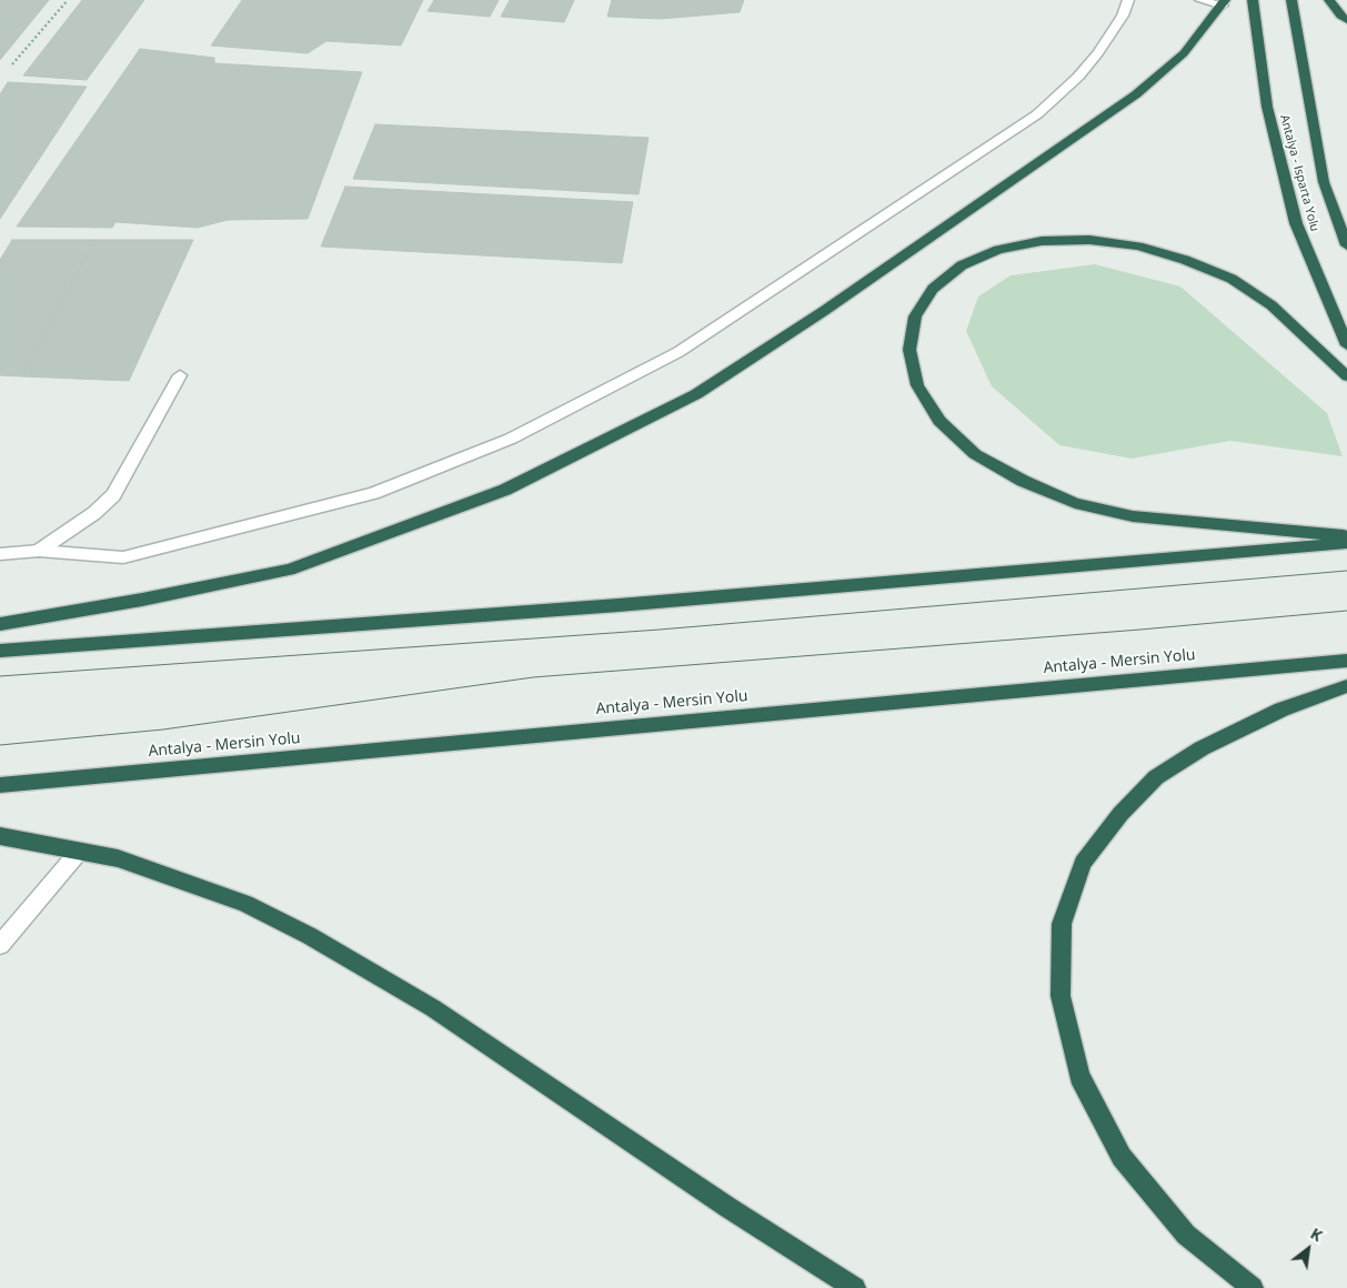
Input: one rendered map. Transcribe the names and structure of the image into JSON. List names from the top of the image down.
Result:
{
  "streets": {
    "highway": ["Antalya - Isparta Yolu", "Antalya - Mersin Yolu"]
  },
  "north": "top right"
}
